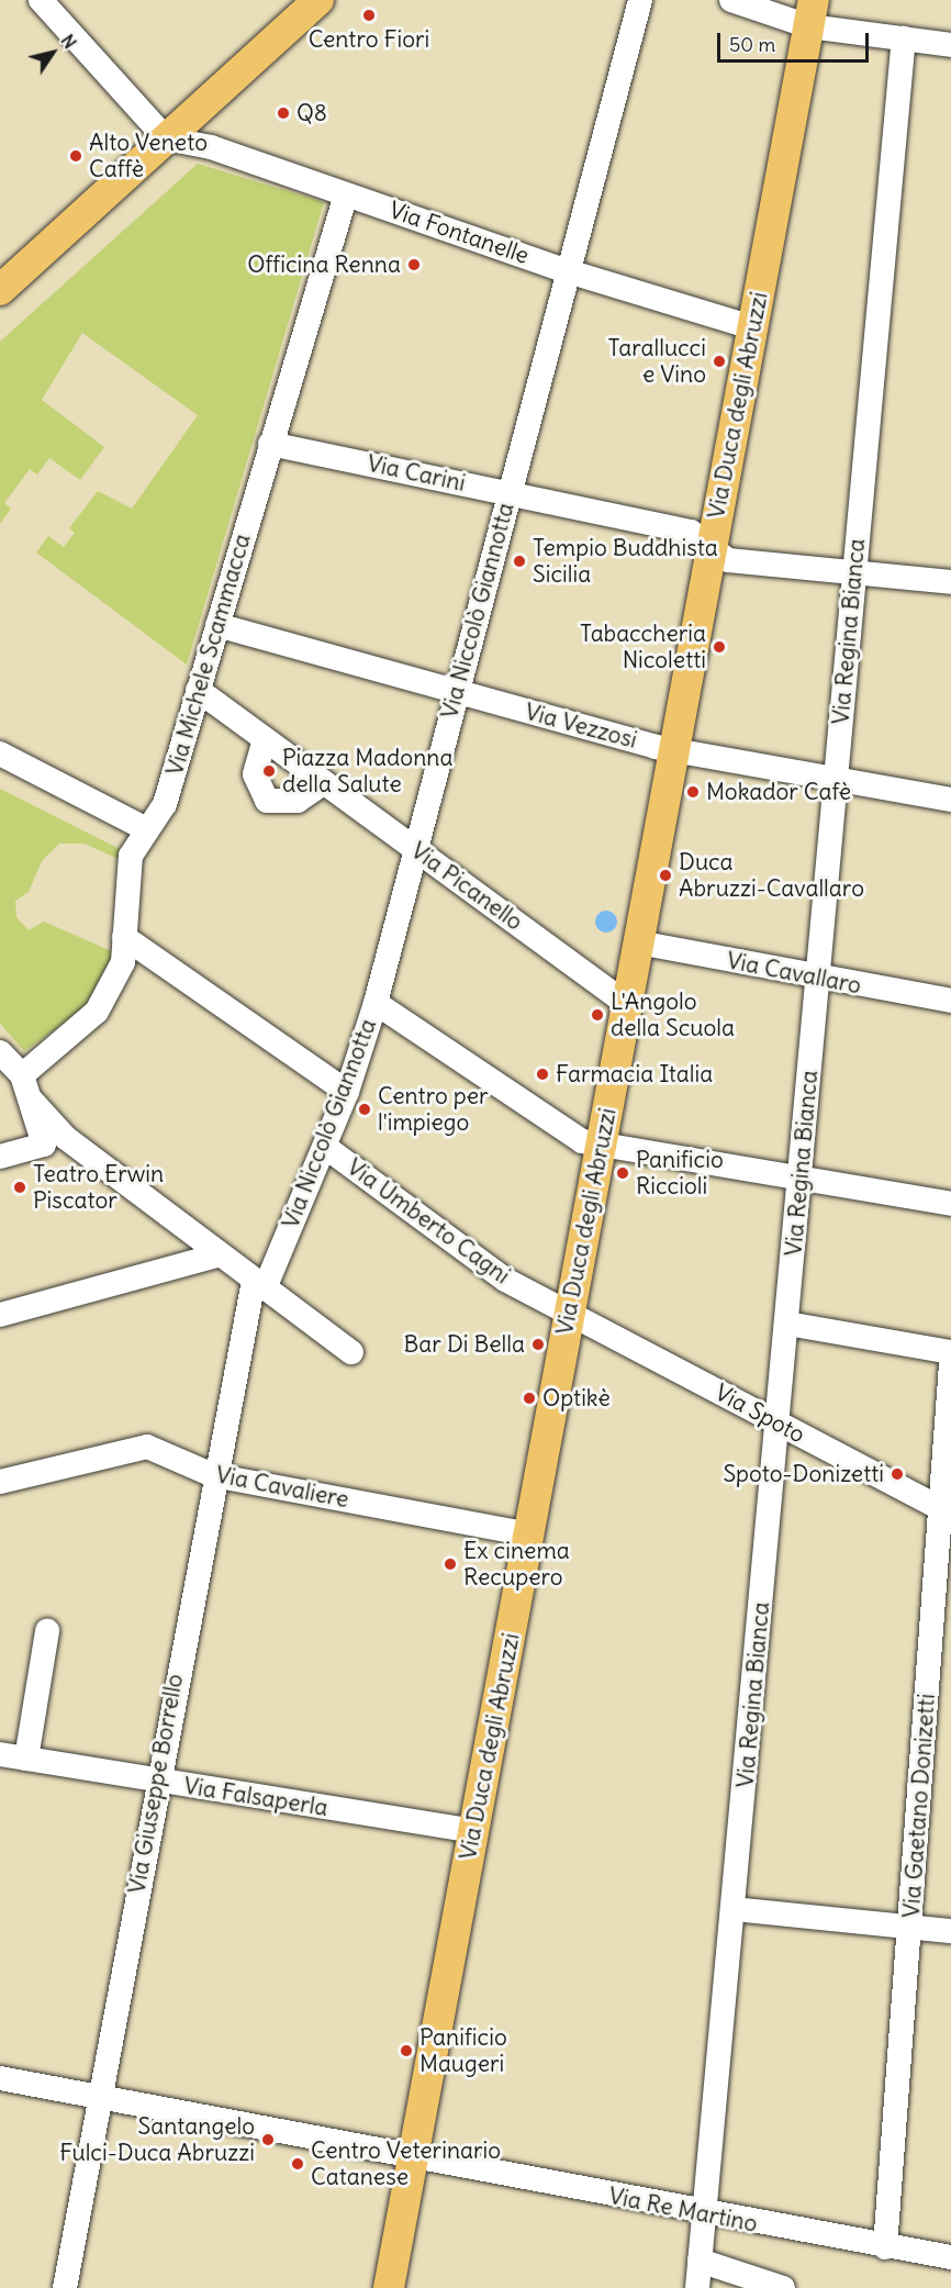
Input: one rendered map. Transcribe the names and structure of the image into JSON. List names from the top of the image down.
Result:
{
  "streets": {
    "main road": ["Via Duca degli Abruzzi"],
    "street": [
      "Via Fontanelle",
      "Via Carini",
      "Via Niccolò Giannotta",
      "Via Regina Bianca",
      "Via Michele Scammacca",
      "Via Vezzosi",
      "Via Picanello",
      "Via Cavallaro",
      "Via Umberto Cagni",
      "Via Spoto",
      "Via Cavaliere",
      "Via Giuseppe Borrello",
      "Via Falsaperla",
      "Via Gaetano Donizetti",
      "Via Re Martino"
    ]
  },
  "crossings": [
    ["Via Fontanelle", "Via Duca degli Abruzzi"],
    ["Via Fontanelle", "Via Niccolò Giannotta"],
    ["Via Fontanelle", "Via Michele Scammacca"],
    ["Via Duca degli Abruzzi", "Via Carini"],
    ["Via Duca degli Abruzzi", "Via Vezzosi"],
    ["Via Duca degli Abruzzi", "Via Picanello"],
    ["Via Duca degli Abruzzi", "Via Cavallaro"],
    ["Via Duca degli Abruzzi", "Via Umberto Cagni"],
    ["Via Duca degli Abruzzi", "Via Spoto"],
    ["Via Duca degli Abruzzi", "Via Cavaliere"],
    ["Via Duca degli Abruzzi", "Via Falsaperla"],
    ["Via Duca degli Abruzzi", "Via Re Martino"],
    ["Via Carini", "Via Niccolò Giannotta"],
    ["Via Carini", "Via Regina Bianca"],
    ["Via Carini", "Via Michele Scammacca"],
    ["Via Niccolò Giannotta", "Via Vezzosi"],
    ["Via Niccolò Giannotta", "Via Picanello"],
    ["Via Niccolò Giannotta", "Via Umberto Cagni"],
    ["Via Niccolò Giannotta", "Via Giuseppe Borrello"],
    ["Via Regina Bianca", "Via Vezzosi"],
    ["Via Regina Bianca", "Via Cavallaro"],
    ["Via Regina Bianca", "Via Spoto"],
    ["Via Regina Bianca", "Via Re Martino"],
    ["Via Michele Scammacca", "Via Vezzosi"],
    ["Via Umberto Cagni", "Via Spoto"],
    ["Via Spoto", "Via Gaetano Donizetti"],
    ["Via Cavaliere", "Via Giuseppe Borrello"],
    ["Via Giuseppe Borrello", "Via Falsaperla"],
    ["Via Giuseppe Borrello", "Via Re Martino"],
    ["Via Gaetano Donizetti", "Via Re Martino"]
  ],
  "places": [
    "Centro Fiori",
    "Q8",
    "Alto Veneto Caffè",
    "Officina Renna",
    "Tarallucci e Vino",
    "Tempio Buddhista Sicilia",
    "Tabaccheria Nicoletti",
    "Piazza Madonna della Salute",
    "Mokador Cafè",
    "Duca Abruzzi-Cavallaro",
    "L'Angolo della Scuola",
    "Farmacia Italia",
    "Centro per l'impiego",
    "Panificio Riccioli",
    "Teatro Erwin Piscator",
    "Bar Di Bella",
    "Optikè",
    "Spoto-Donizetti",
    "Ex cinema Recupero",
    "Panificio Maugeri",
    "Santangelo Fulci-Duca Abruzzi",
    "Centro Veterinario Catanese"
  ],
  "scale_bar": "50 m",
  "north": "top right"
}
